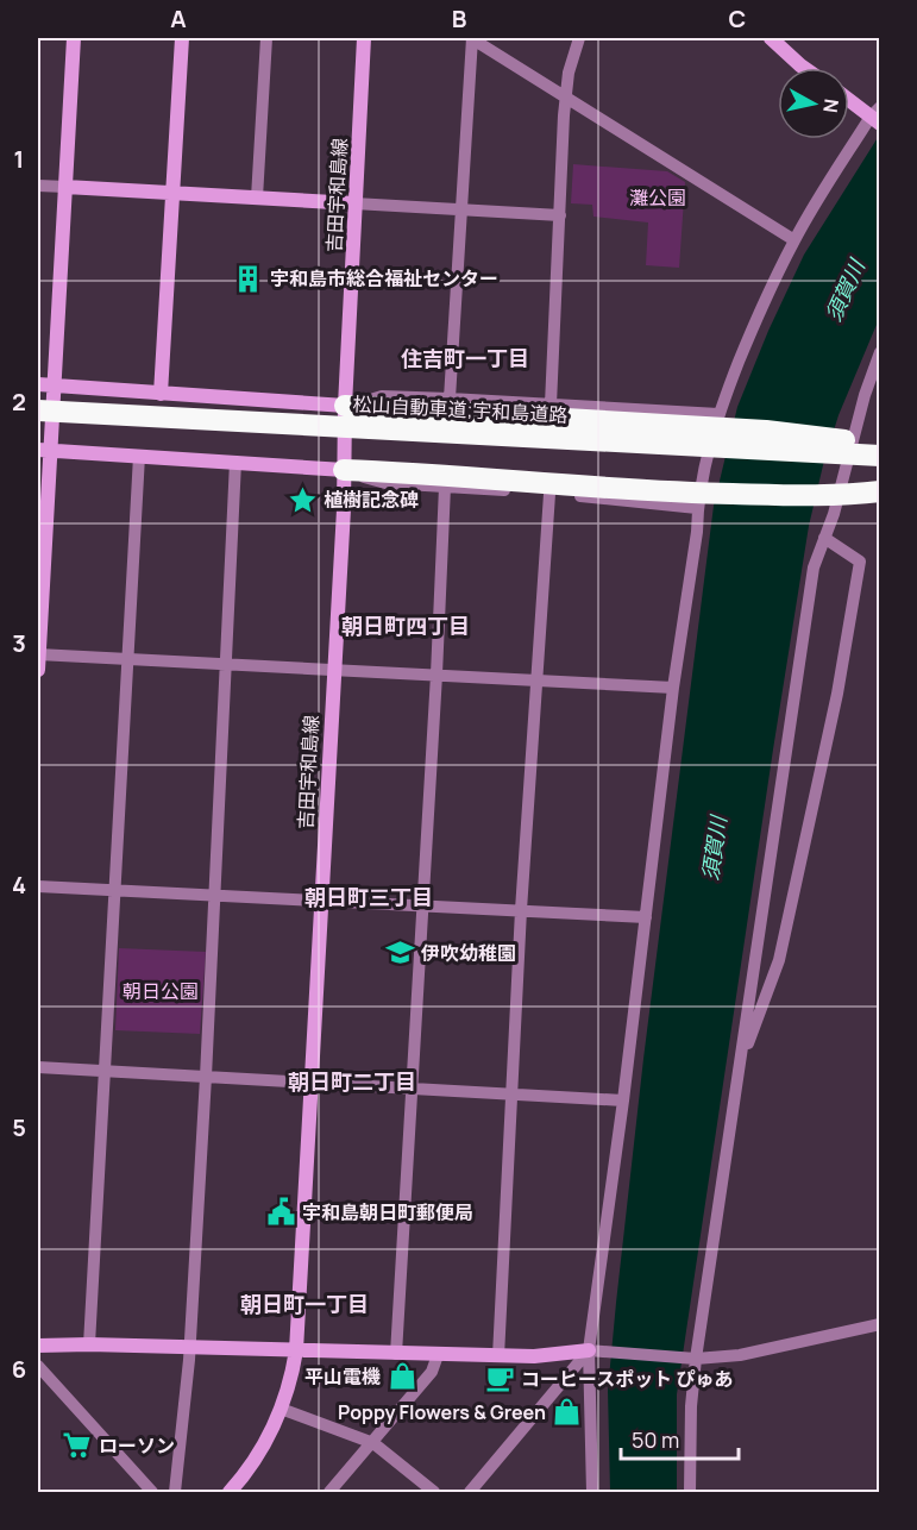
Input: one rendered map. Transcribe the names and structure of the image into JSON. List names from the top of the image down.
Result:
{
  "streets": {
    "highway": ["松山自動車道;宇和島道路"],
    "street": ["吉田宇和島線"]
  },
  "districts": [
    "住吉町一丁目",
    "朝日町四丁目",
    "朝日町三丁目",
    "朝日町二丁目",
    "朝日町一丁目"
  ],
  "water": ["須賀川"],
  "parks": ["灘公園", "朝日公園"],
  "places": {
    "building": ["宇和島市総合福祉センター"],
    "place": ["植樹記念碑"],
    "school or university": ["伊吹幼稚園"],
    "public building": ["宇和島朝日町郵便局"],
    "shop": ["平山電機", "Poppy Flowers & Green"],
    "cafe": ["コーヒースポット ぴゅあ"],
    "supermarket": ["ローソン"]
  },
  "scale_bar": "50 m",
  "north": "right",
  "grid": {
    "columns": ["A", "B", "C"],
    "rows": [
      "1",
      "2",
      "3",
      "4",
      "5",
      "6"
    ]
  }
}
